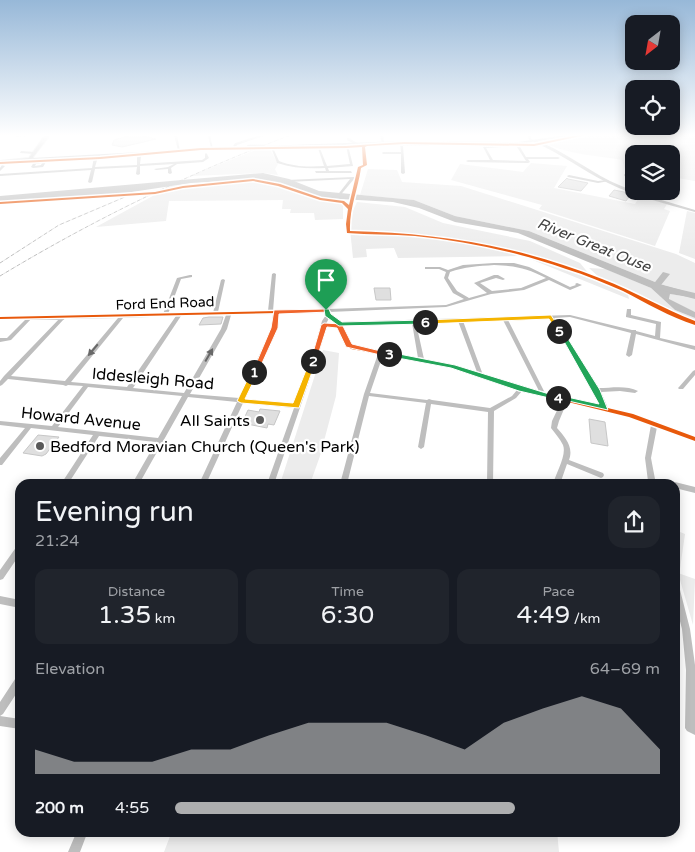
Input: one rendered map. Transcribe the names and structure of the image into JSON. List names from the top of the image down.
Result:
{
  "streets": {
    "street": ["Ford End Road", "Iddesleigh Road", "Howard Avenue"]
  },
  "water": ["River Great Ouse"],
  "places": ["All Saints", "Bedford Moravian Church (Queen's Park)"],
  "north": "bottom left",
  "page": {
    "pins": [
      "6",
      "5",
      "3",
      "2",
      "1",
      "4"
    ],
    "heading": ["Evening run", "21:24"],
    "stats": [
      ["Distance", "1.35 km"],
      ["Time", "6:30"],
      ["Pace", "4:49 /km"]
    ],
    "chart": ["Elevation", "64–69 m"],
    "list": [
      {
        "name": "200 m",
        "note": "4:55"
      }
    ]
  }
}
